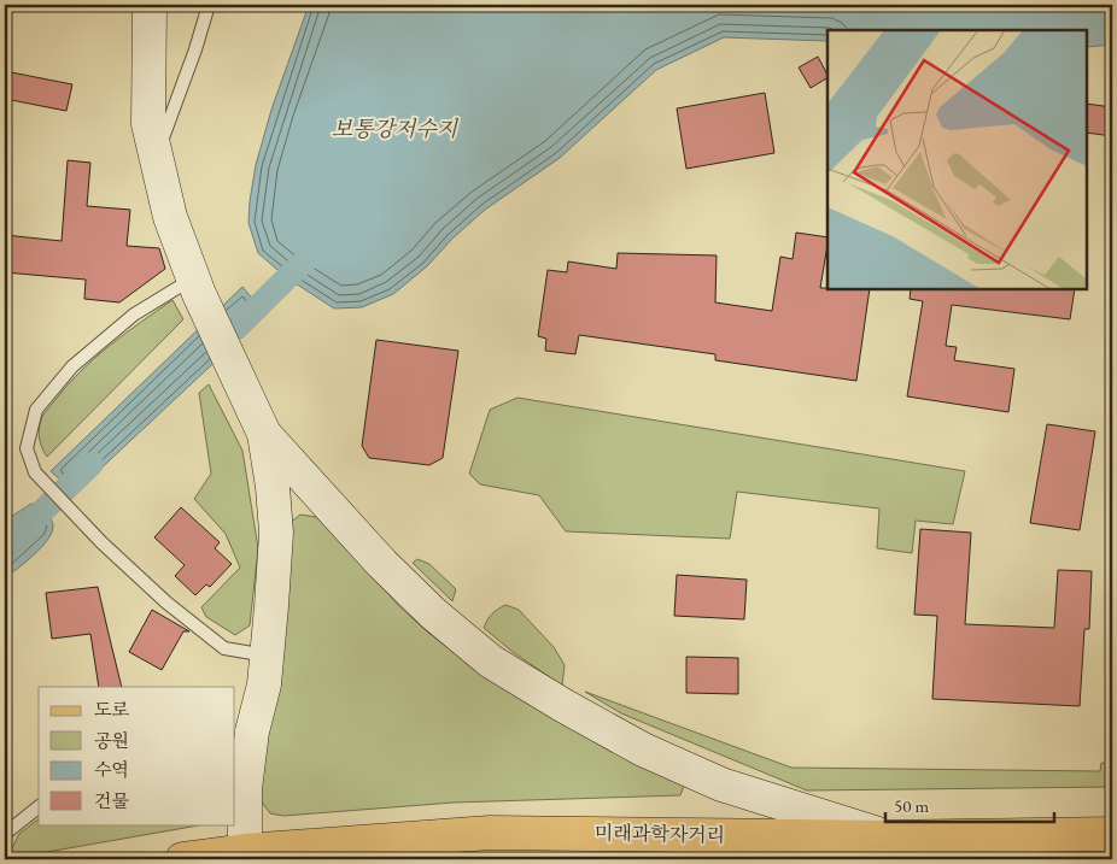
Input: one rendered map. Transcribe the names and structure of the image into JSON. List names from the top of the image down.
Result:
{
  "streets": {
    "main road": ["미래과학자거리"]
  },
  "water": ["보통강저수지"],
  "legend": [
    "도로",
    "공원",
    "수역",
    "건물"
  ],
  "scale_bar": "50 m"
}
